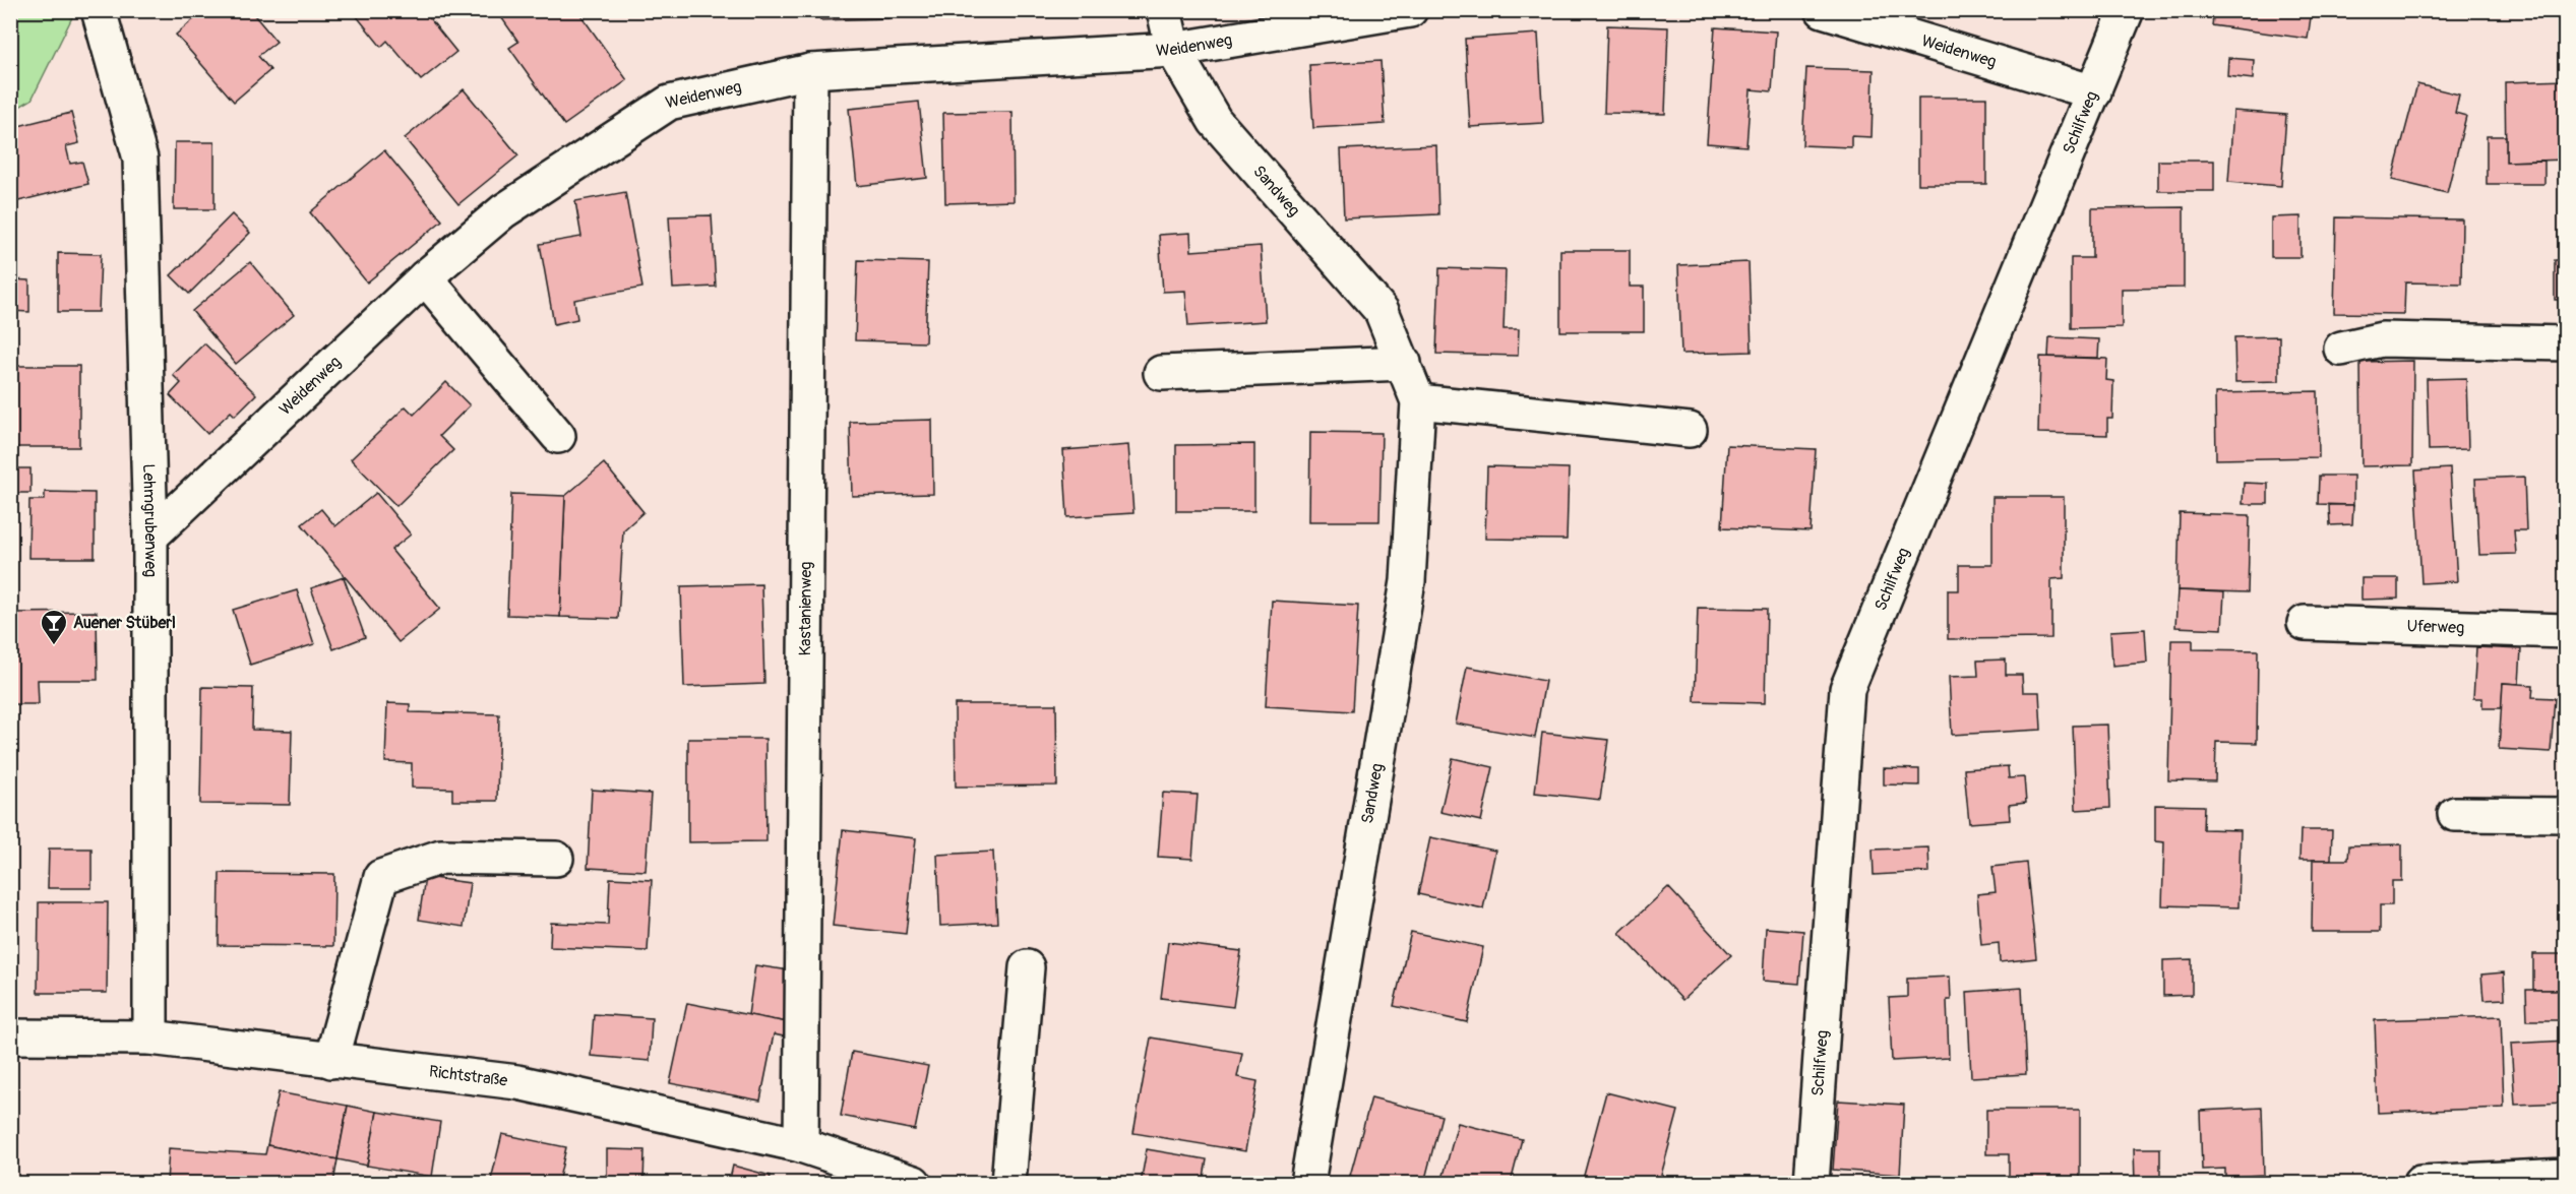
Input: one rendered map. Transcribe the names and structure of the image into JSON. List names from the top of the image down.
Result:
{
  "streets": {
    "street": [
      "Weidenweg",
      "Schilfweg",
      "Sandweg",
      "Lehmgrubenweg",
      "Kastanienweg",
      "Uferweg",
      "Richtstraße"
    ]
  },
  "crossings": [
    ["Weidenweg", "Schilfweg"],
    ["Weidenweg", "Sandweg"],
    ["Weidenweg", "Lehmgrubenweg"],
    ["Weidenweg", "Kastanienweg"],
    ["Lehmgrubenweg", "Richtstraße"],
    ["Kastanienweg", "Richtstraße"]
  ],
  "places": {
    "bar": ["Auener Stüberl"]
  }
}
